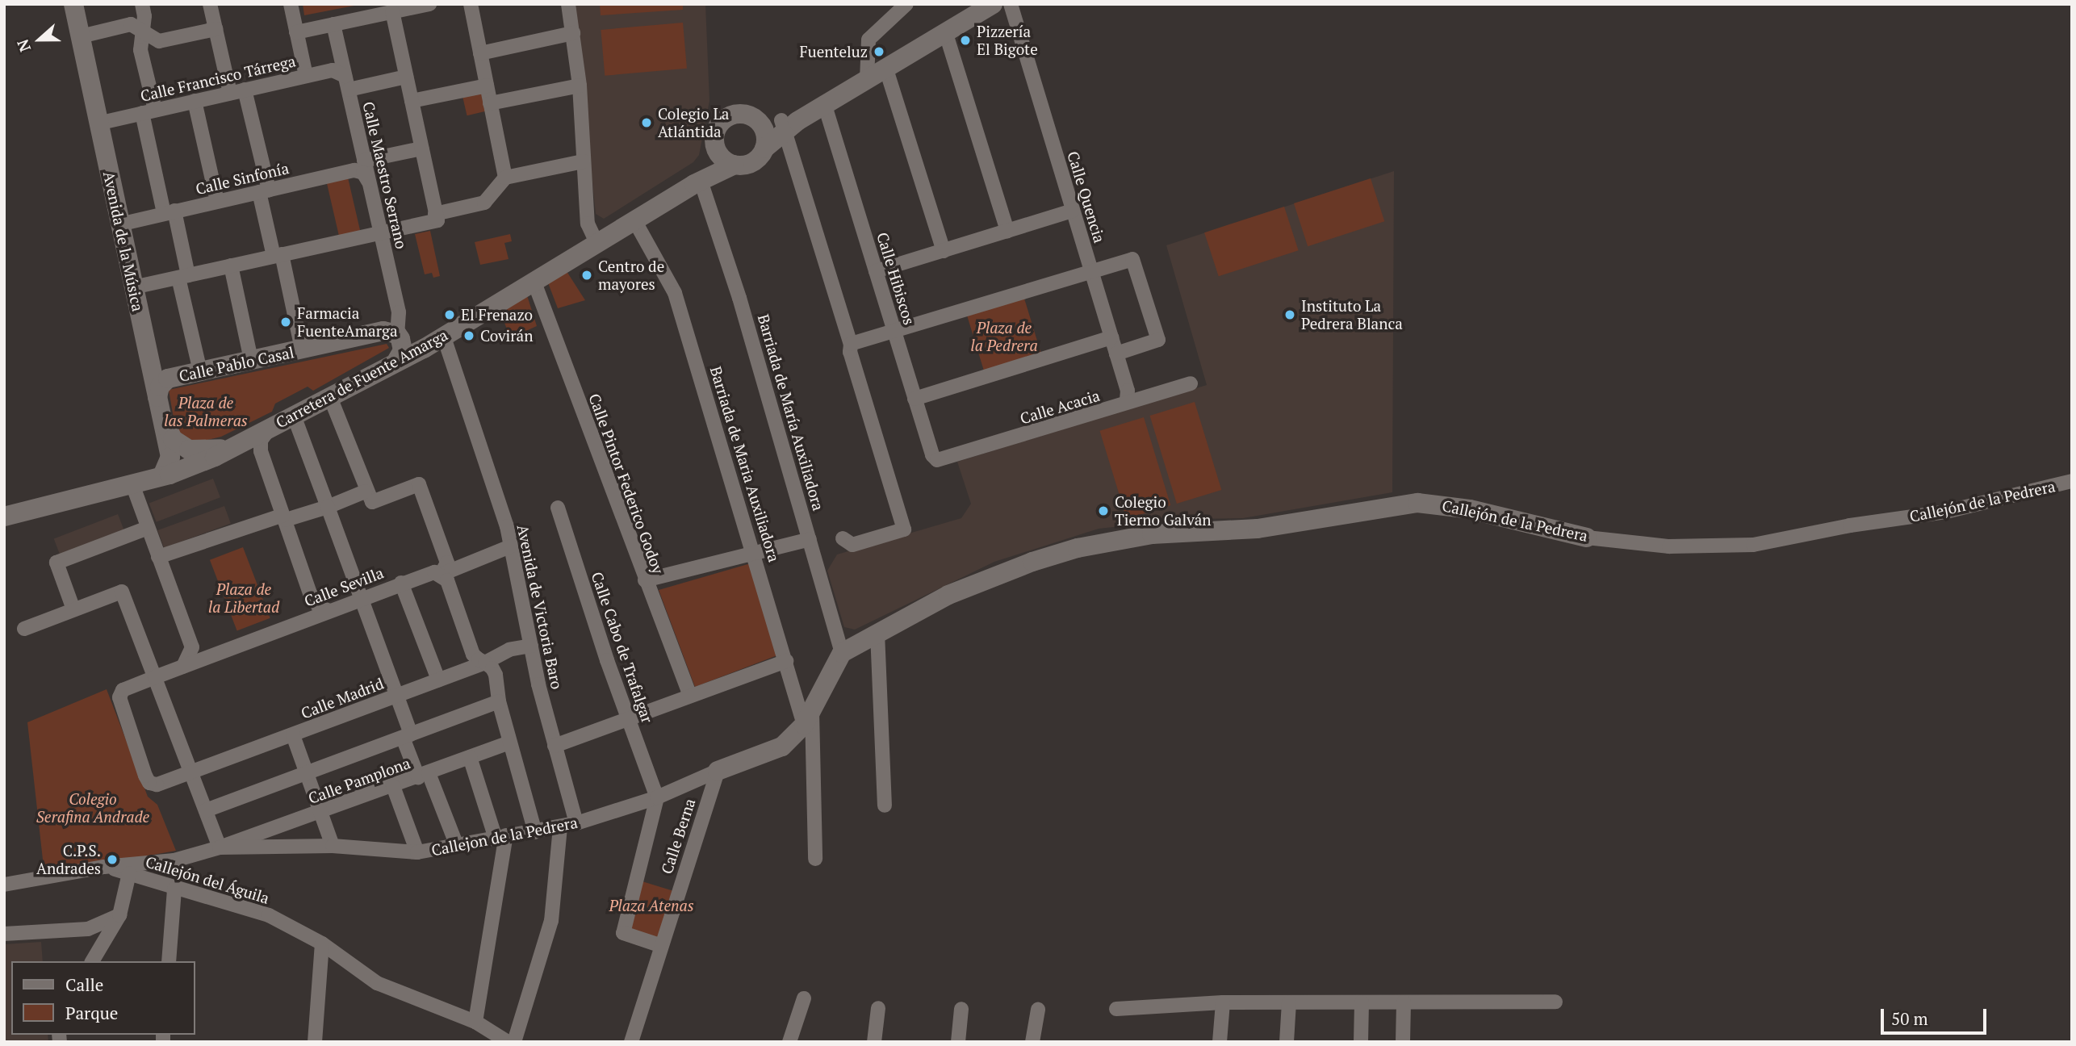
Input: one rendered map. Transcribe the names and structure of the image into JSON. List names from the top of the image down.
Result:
{
  "streets": {
    "street": [
      "Calle Francisco Tárrega",
      "Calle Maestro Serrano",
      "Calle Sinfonía",
      "Calle Quencia",
      "Avenida de la Música",
      "Calle Hibiscos",
      "Calle Pablo Casal",
      "Carretera de Fuente Amarga",
      "Calle Acacia",
      "Barriada de María Auxiliadora",
      "Barriada de Maria Auxiliadora",
      "Calle Pintor Federico Godoy",
      "Callejón de la Pedrera",
      "Calle Sevilla",
      "Avenida de Victoria Baro",
      "Calle Cabo de Trafalgar",
      "Calle Madrid",
      "Calle Pamplona",
      "Callejon de la Pedrera",
      "Calle Berna",
      "Callejón del Águila"
    ]
  },
  "crossings": [
    ["Calle Francisco Tárrega", "Calle Maestro Serrano"],
    ["Calle Francisco Tárrega", "Avenida de la Música"],
    ["Calle Maestro Serrano", "Calle Sinfonía"],
    ["Calle Maestro Serrano", "Calle Pablo Casal"],
    ["Calle Sinfonía", "Avenida de la Música"],
    ["Calle Quencia", "Calle Acacia"],
    ["Avenida de la Música", "Calle Pablo Casal"],
    ["Avenida de la Música", "Carretera de Fuente Amarga"],
    ["Calle Hibiscos", "Calle Acacia"],
    ["Calle Pablo Casal", "Carretera de Fuente Amarga"],
    ["Calle Pablo Casal", "Avenida de Victoria Baro"],
    ["Carretera de Fuente Amarga", "Barriada de María Auxiliadora"],
    ["Carretera de Fuente Amarga", "Barriada de Maria Auxiliadora"],
    ["Carretera de Fuente Amarga", "Calle Pintor Federico Godoy"],
    ["Carretera de Fuente Amarga", "Avenida de Victoria Baro"],
    ["Barriada de María Auxiliadora", "Callejón de la Pedrera"],
    ["Barriada de María Auxiliadora", "Callejon de la Pedrera"],
    ["Barriada de Maria Auxiliadora", "Callejon de la Pedrera"],
    ["Callejón de la Pedrera", "Callejon de la Pedrera"],
    ["Calle Sevilla", "Avenida de Victoria Baro"],
    ["Calle Sevilla", "Calle Madrid"],
    ["Avenida de Victoria Baro", "Calle Madrid"],
    ["Avenida de Victoria Baro", "Callejon de la Pedrera"],
    ["Calle Cabo de Trafalgar", "Callejon de la Pedrera"],
    ["Calle Pamplona", "Callejon de la Pedrera"],
    ["Callejon de la Pedrera", "Calle Berna"],
    ["Callejon de la Pedrera", "Callejón del Águila"]
  ],
  "parks": [
    "Plaza de la Pedrera",
    "Plaza de las Palmeras",
    "Plaza de la Libertad",
    "Colegio Serafina Andrade",
    "Plaza Atenas"
  ],
  "places": [
    "Pizzería El Bigote",
    "Fuenteluz",
    "Colegio La Atlántida",
    "Centro de mayores",
    "El Frenazo",
    "Instituto La Pedrera Blanca",
    "Farmacia FuenteAmarga",
    "Covirán",
    "Colegio Tierno Galván",
    "C.P.S. Andrades"
  ],
  "legend": ["Calle", "Parque"],
  "scale_bar": "50 m",
  "north": "left"
}
